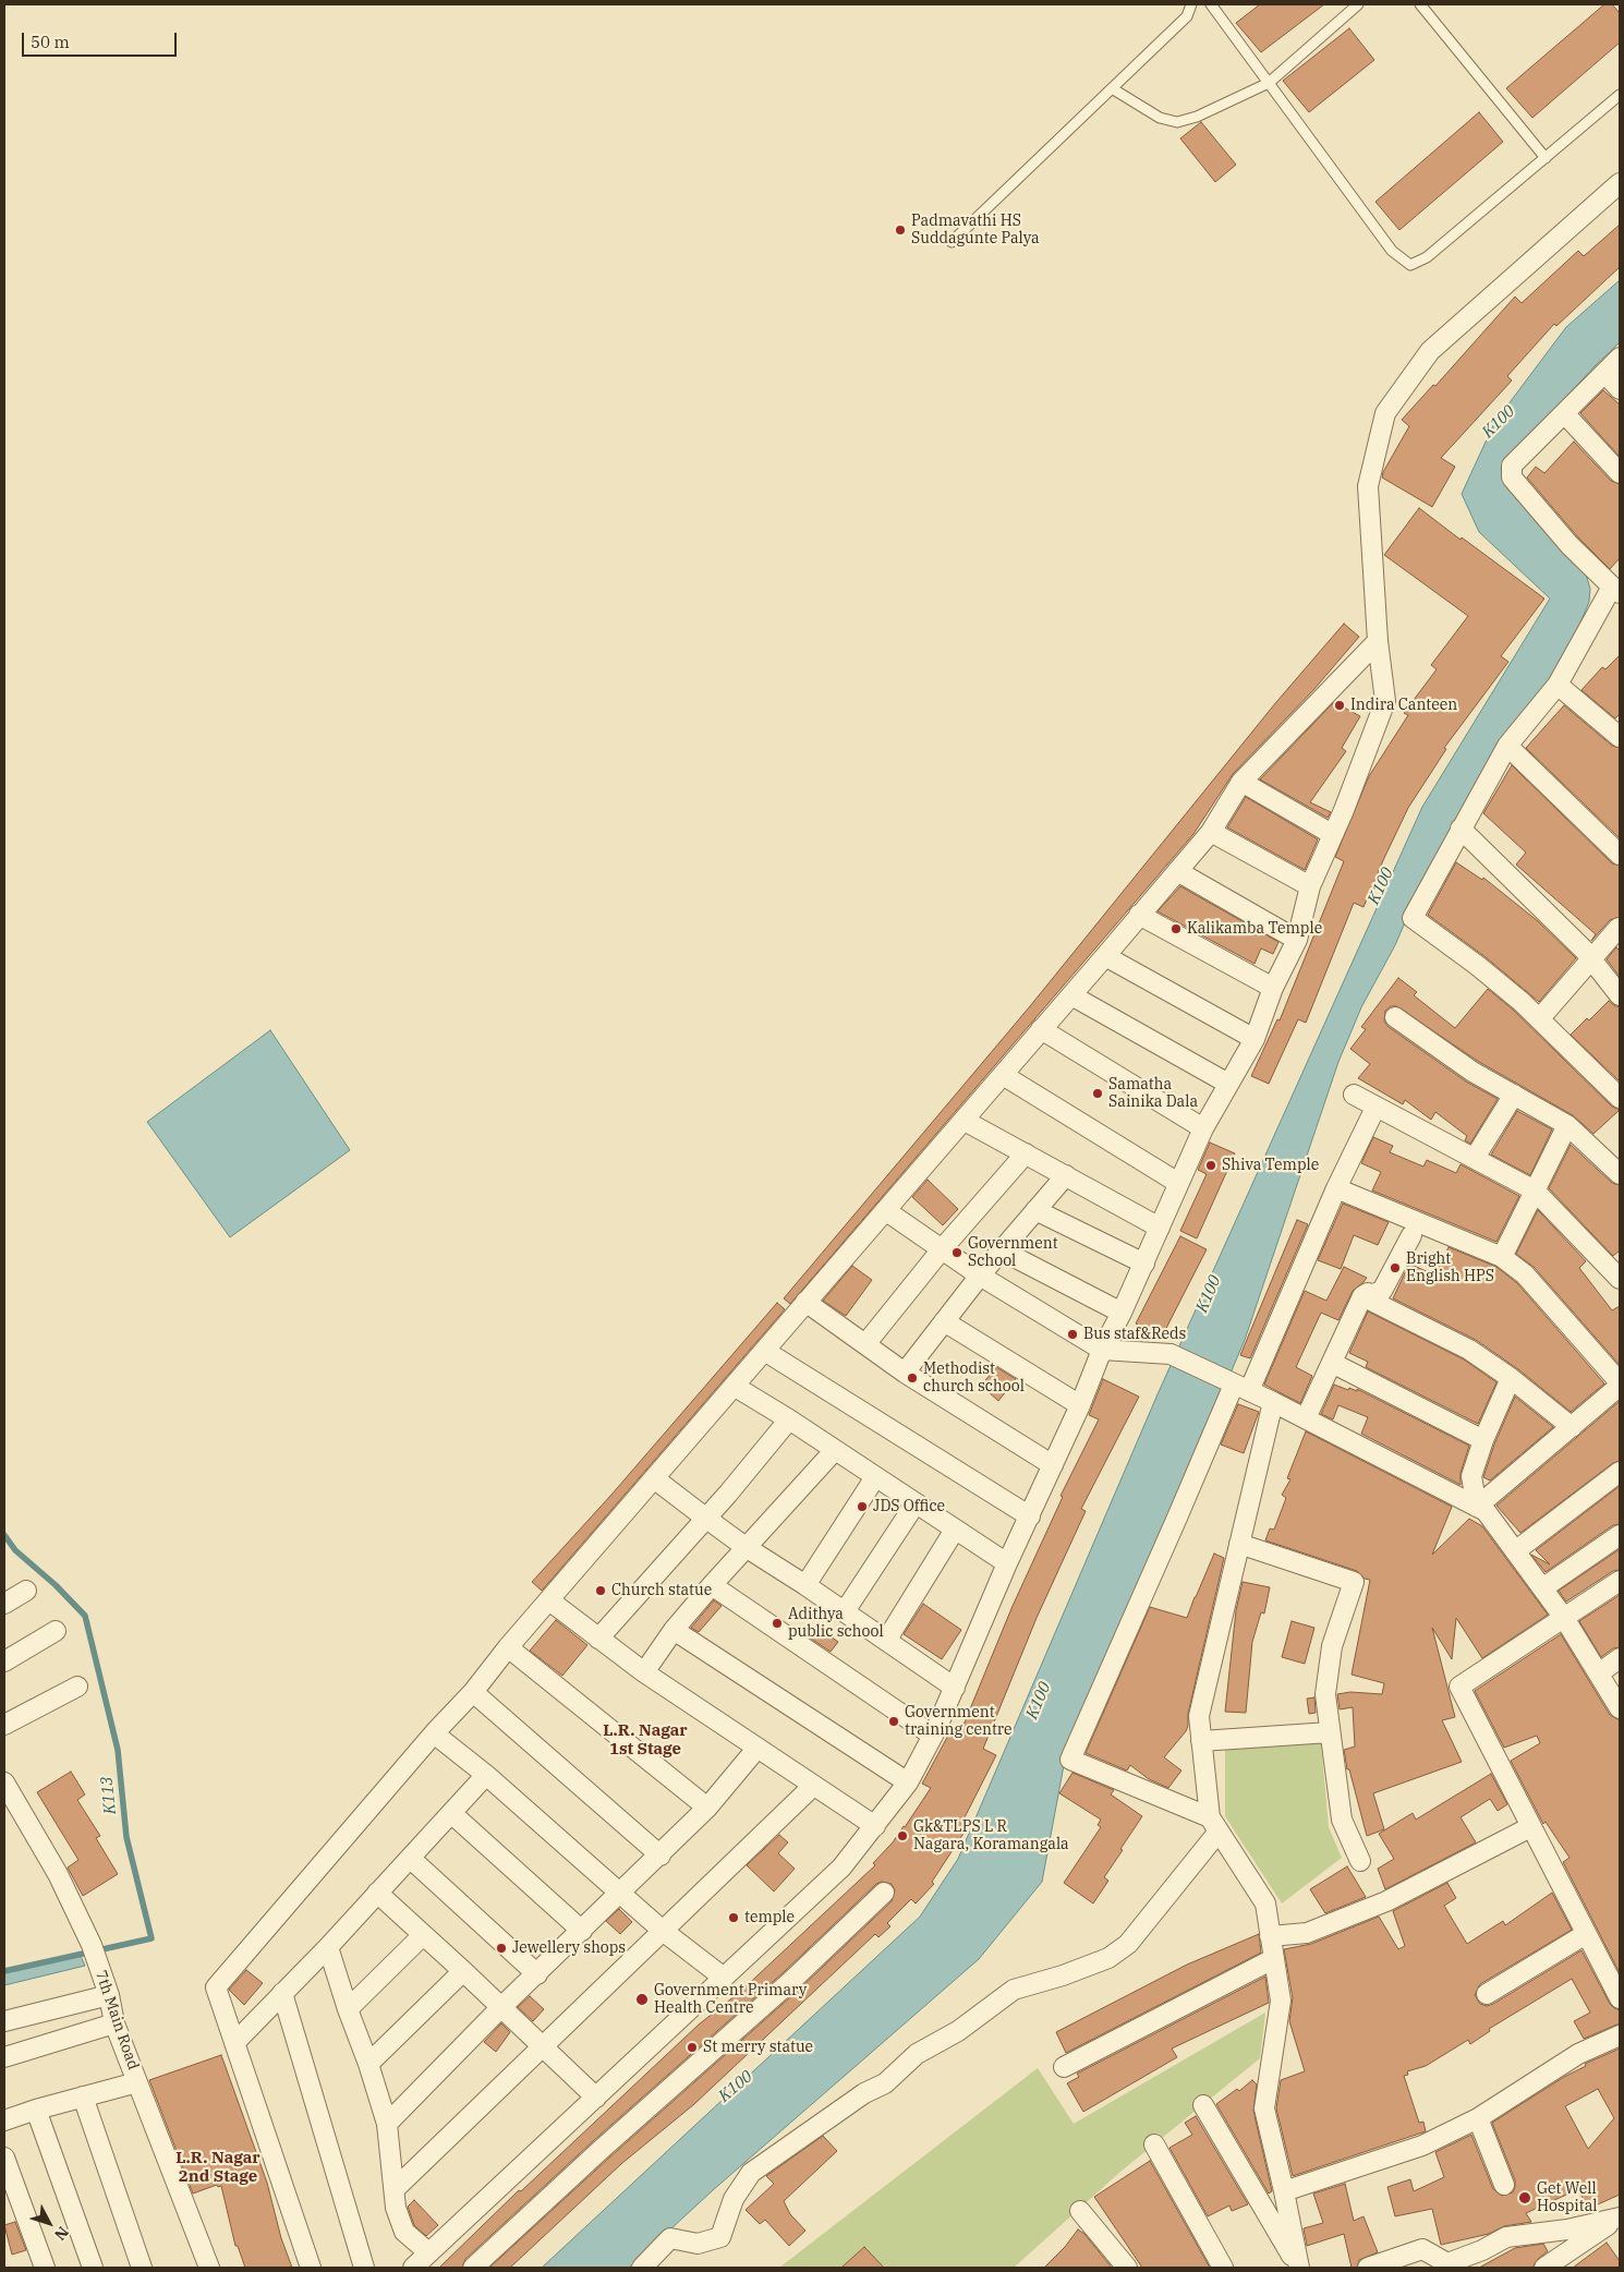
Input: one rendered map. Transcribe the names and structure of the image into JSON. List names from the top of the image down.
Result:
{
  "streets": {
    "street": ["7th Main Road"]
  },
  "districts": ["L.R. Nagar 1st Stage", "L.R. Nagar 2nd Stage"],
  "water": ["K100", "K113"],
  "places": [
    "Padmavathi HS Suddagunte Palya",
    "Indira Canteen",
    "Kalikamba Temple",
    "Samatha Sainika Dala",
    "Shiva Temple",
    "Government School",
    "Bright English HPS",
    "Bus staf&Reds",
    "Methodist church school",
    "JDS Office",
    "Church statue",
    "Adithya public school",
    "Government training centre",
    "Gk&TLPS L R Nagara, Koramangala",
    "temple",
    "Jewellery shops",
    "Government Primary Health Centre",
    "St merry statue",
    "Get Well Hospital"
  ],
  "scale_bar": "50 m",
  "north": "bottom right"
}
